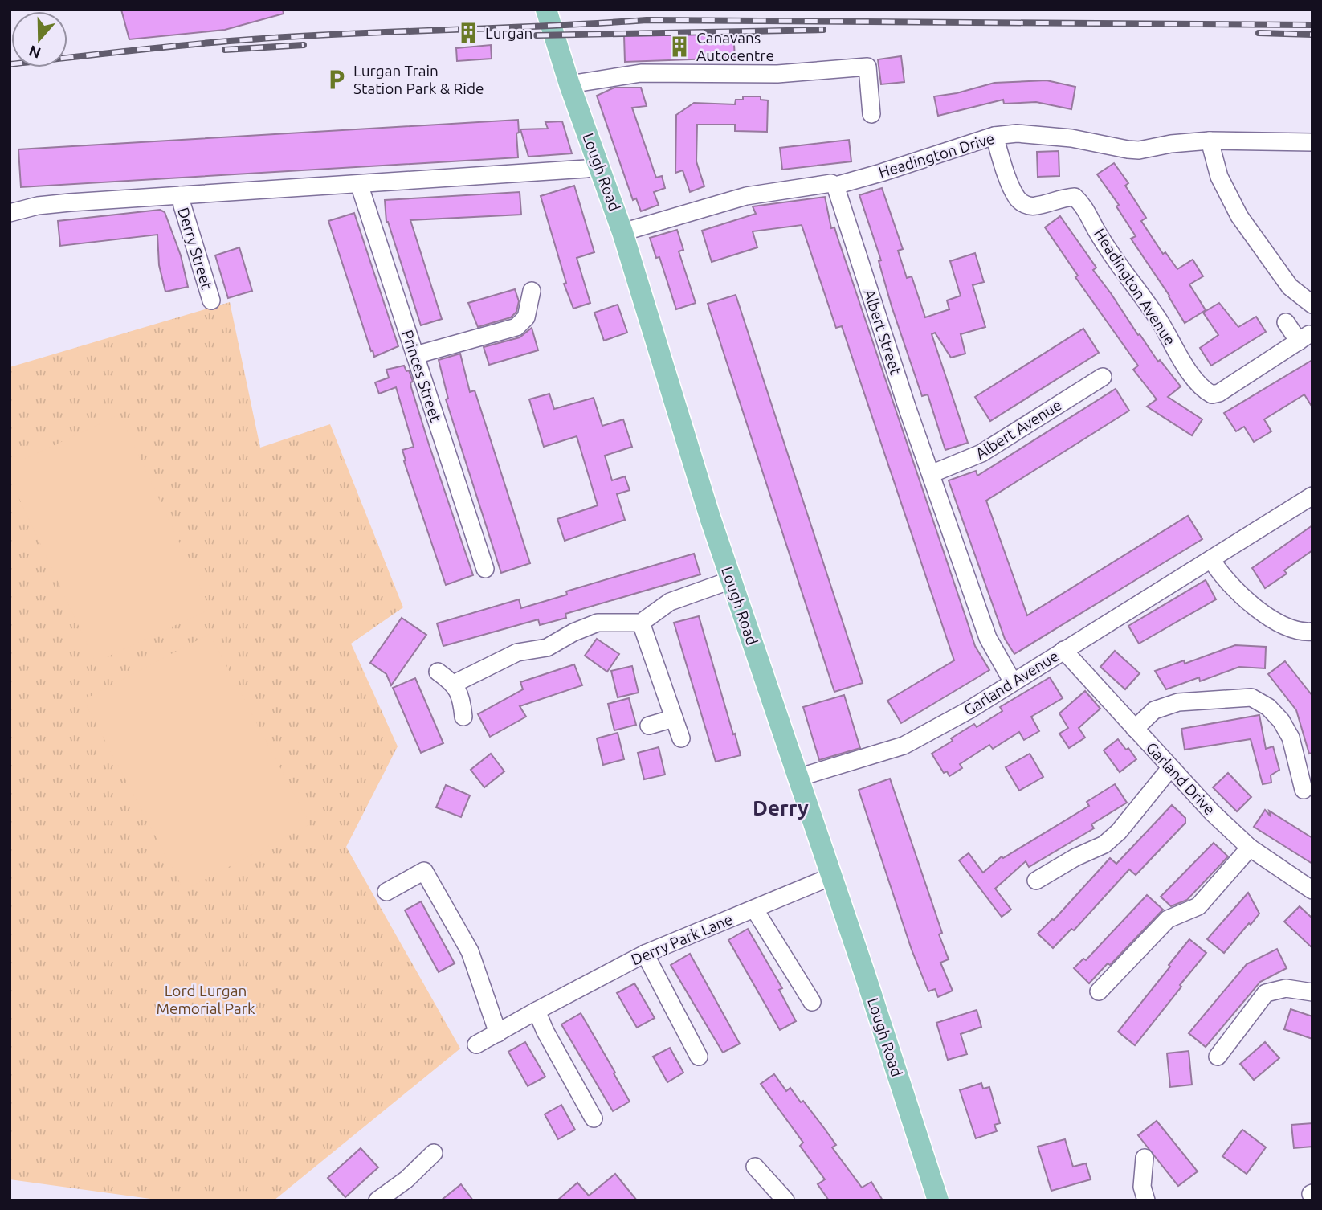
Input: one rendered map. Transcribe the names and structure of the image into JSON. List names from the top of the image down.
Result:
{
  "streets": {
    "main road": ["Lough Road"],
    "street": [
      "Headington Drive",
      "Derry Street",
      "Headington Avenue",
      "Albert Street",
      "Princes Street",
      "Albert Avenue",
      "Garland Avenue",
      "Garland Drive",
      "Derry Park Lane"
    ]
  },
  "crossings": [
    ["Headington Drive", "Headington Avenue"],
    ["Headington Drive", "Albert Street"],
    ["Lough Road", "Garland Avenue"],
    ["Lough Road", "Derry Park Lane"],
    ["Albert Street", "Albert Avenue"],
    ["Albert Street", "Garland Avenue"],
    ["Garland Avenue", "Garland Drive"]
  ],
  "districts": ["Derry"],
  "parks": ["Lord Lurgan Memorial Park"],
  "places": {
    "building": ["Lurgan", "Canavans Autocentre"],
    "parking": ["Lurgan Train Station Park & Ride"]
  },
  "north": "bottom"
}
